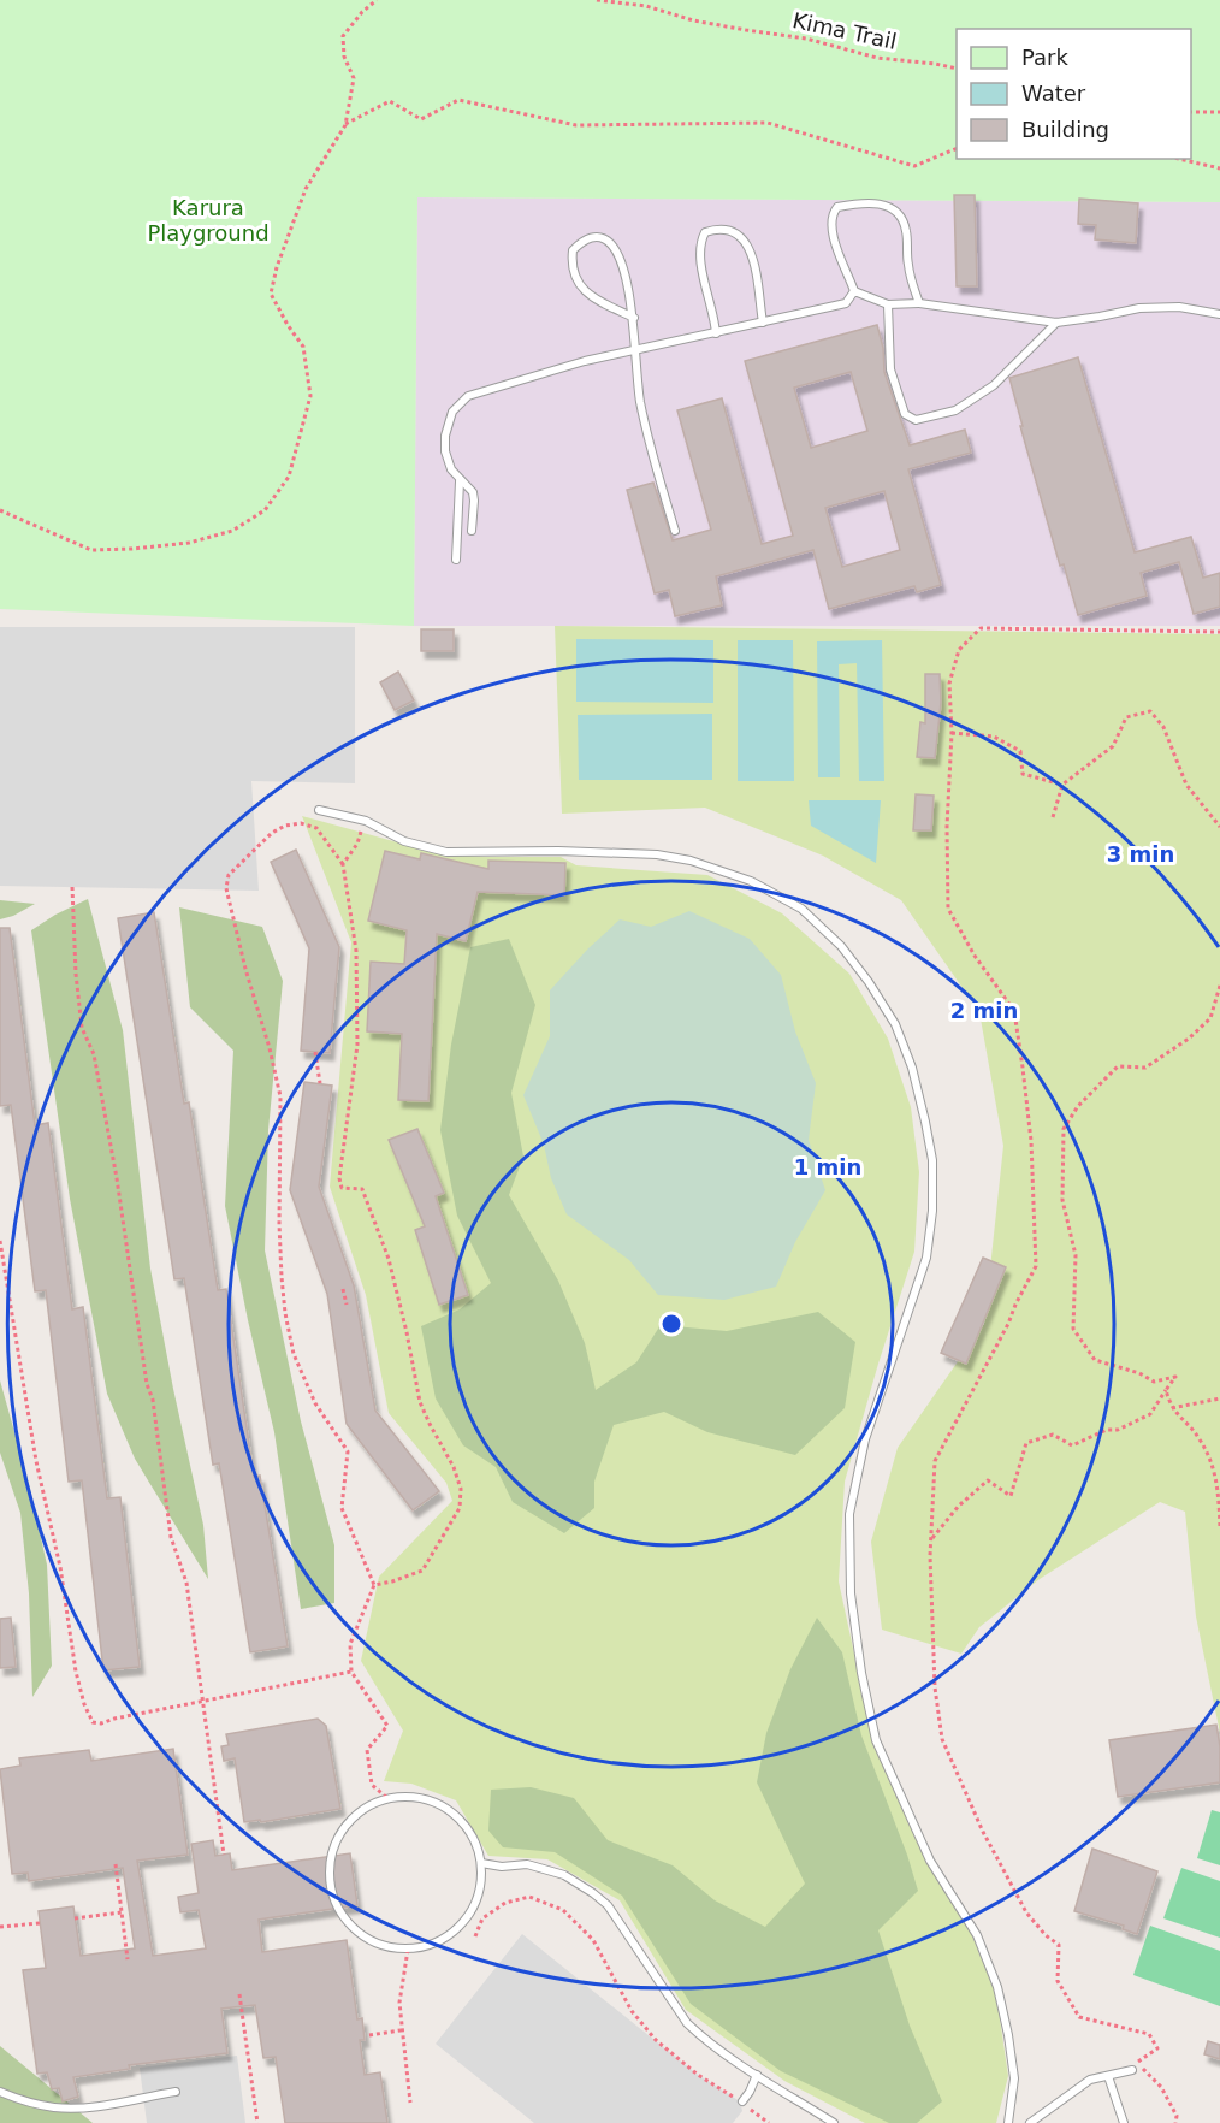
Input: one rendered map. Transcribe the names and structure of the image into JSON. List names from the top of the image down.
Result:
{
  "streets": {
    "path": ["Kima Trail"]
  },
  "parks": ["Karura Playground"],
  "legend": ["Park", "Water", "Building"],
  "rings": ["3 min", "2 min", "1 min"]
}
